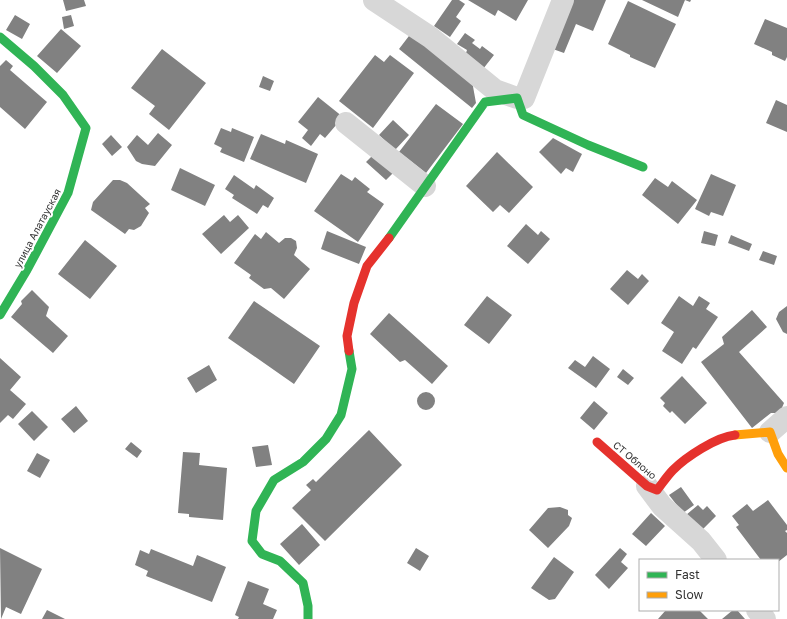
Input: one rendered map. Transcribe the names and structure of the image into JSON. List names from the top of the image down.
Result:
{
  "streets": {
    "street": ["улица Алатауская", "СТ Облоно"]
  },
  "legend": ["Fast", "Slow"]
}
